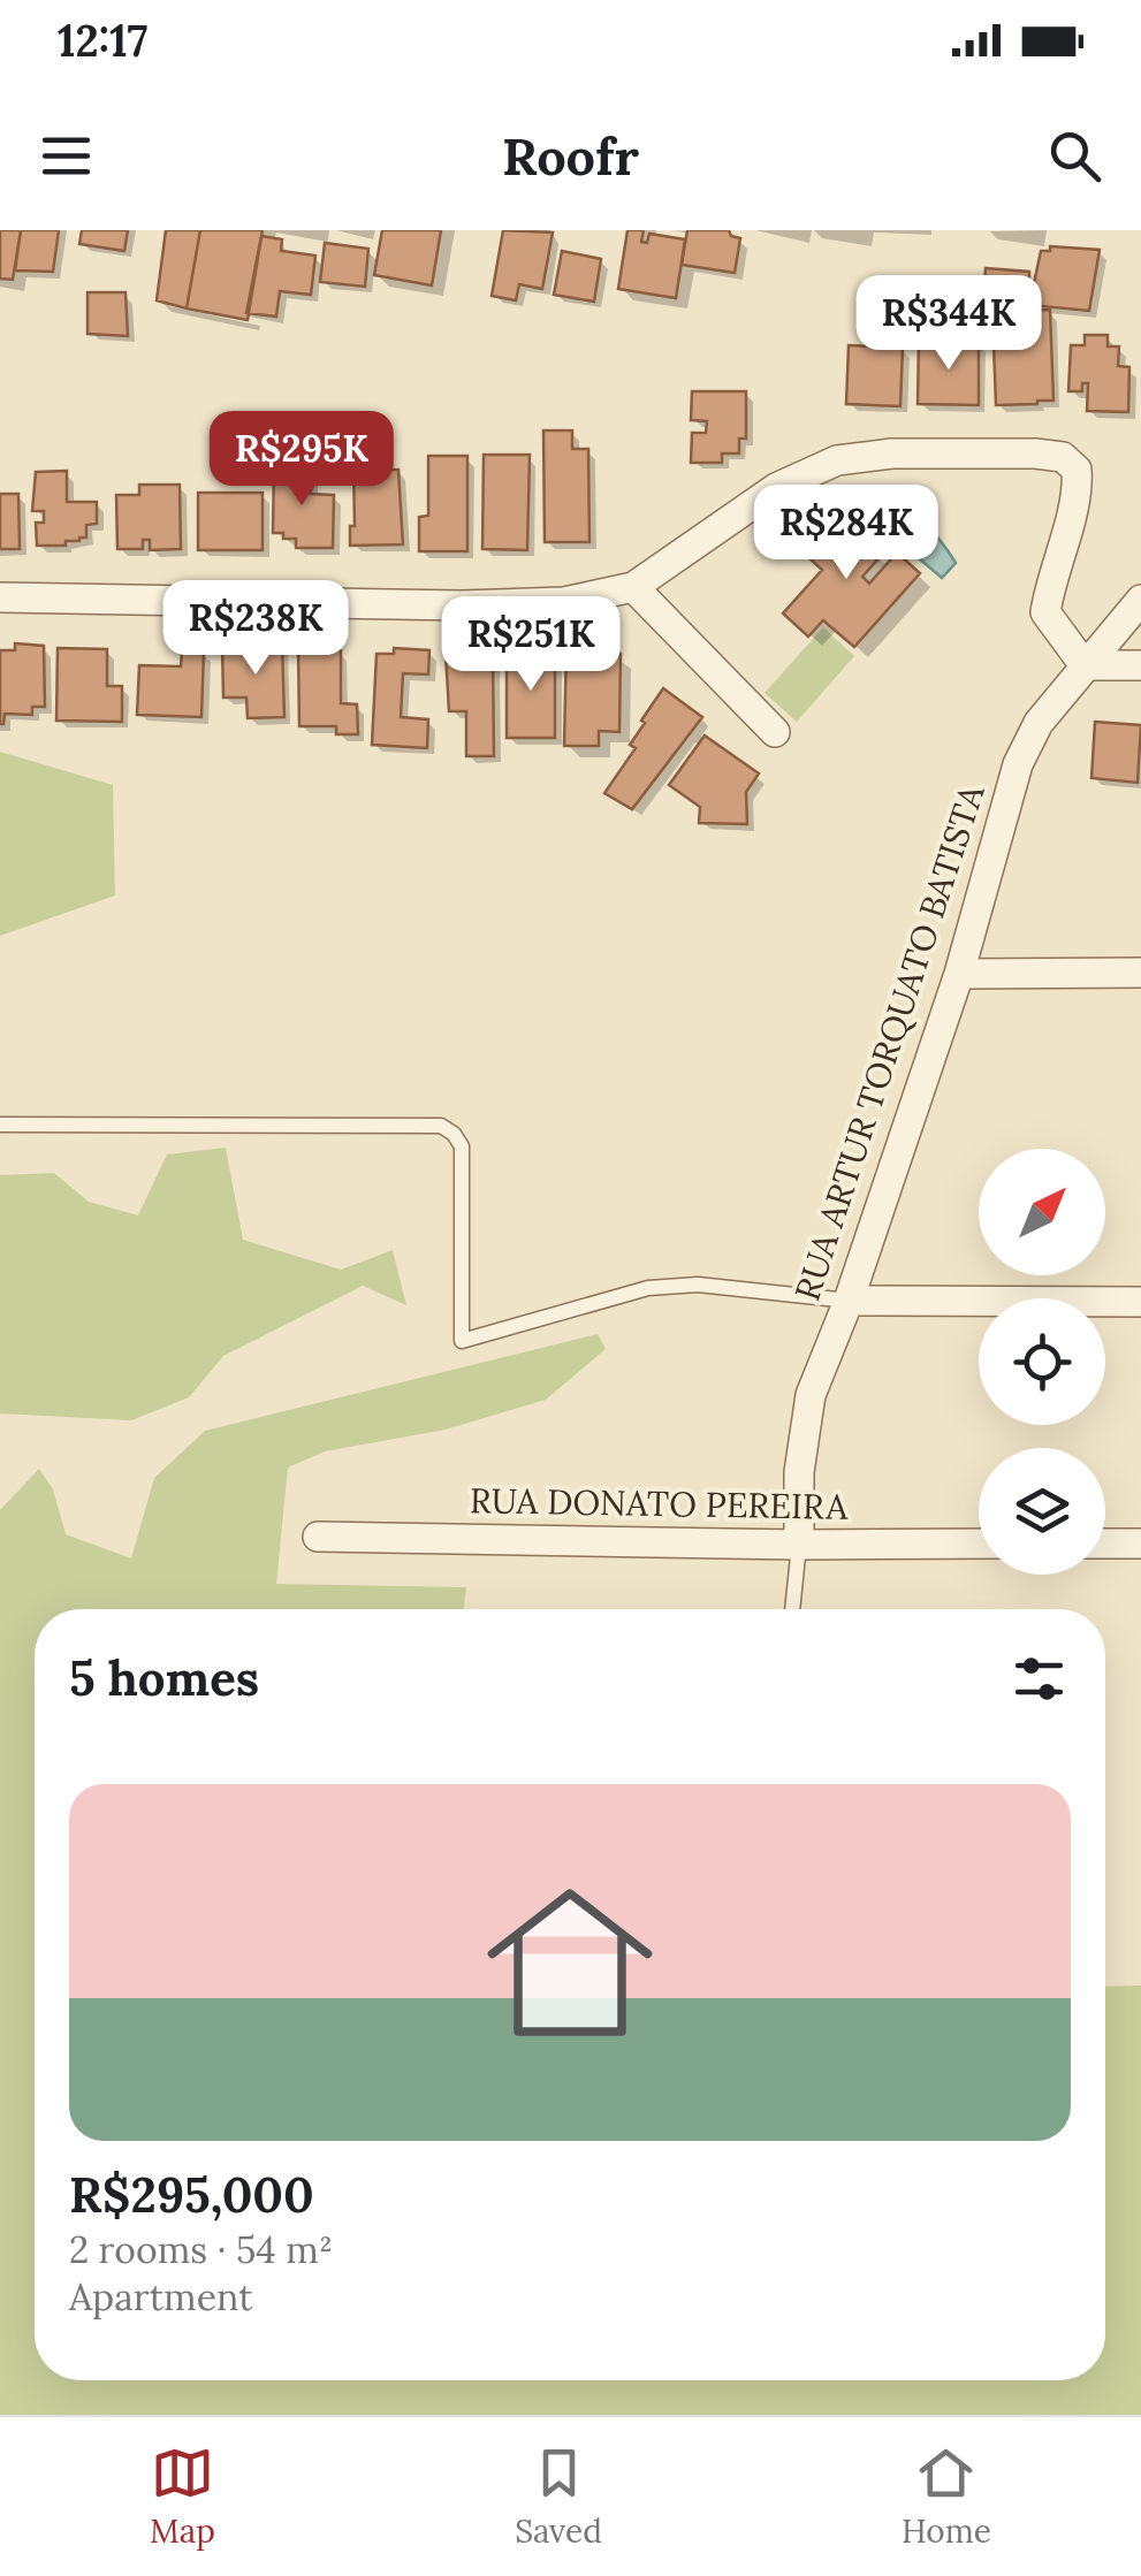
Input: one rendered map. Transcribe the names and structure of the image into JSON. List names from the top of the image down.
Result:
{
  "streets": {
    "street": ["RUA ARTUR TORQUATO BATISTA", "RUA DONATO PEREIRA"]
  },
  "crossings": [
    ["RUA ARTUR TORQUATO BATISTA", "RUA DONATO PEREIRA"]
  ],
  "north": "top right",
  "page": {
    "status": "12:17",
    "header": "Roofr",
    "price": [
      "R$344K",
      "R$295K",
      "R$284K",
      "R$238K",
      "R$251K"
    ],
    "heading": "5 homes",
    "list": [
      {
        "name": "R$295,000",
        "note": "2 rooms · 54 m² · Apartment"
      }
    ],
    "tabs": ["Map", "Saved", "Home"]
  }
}
